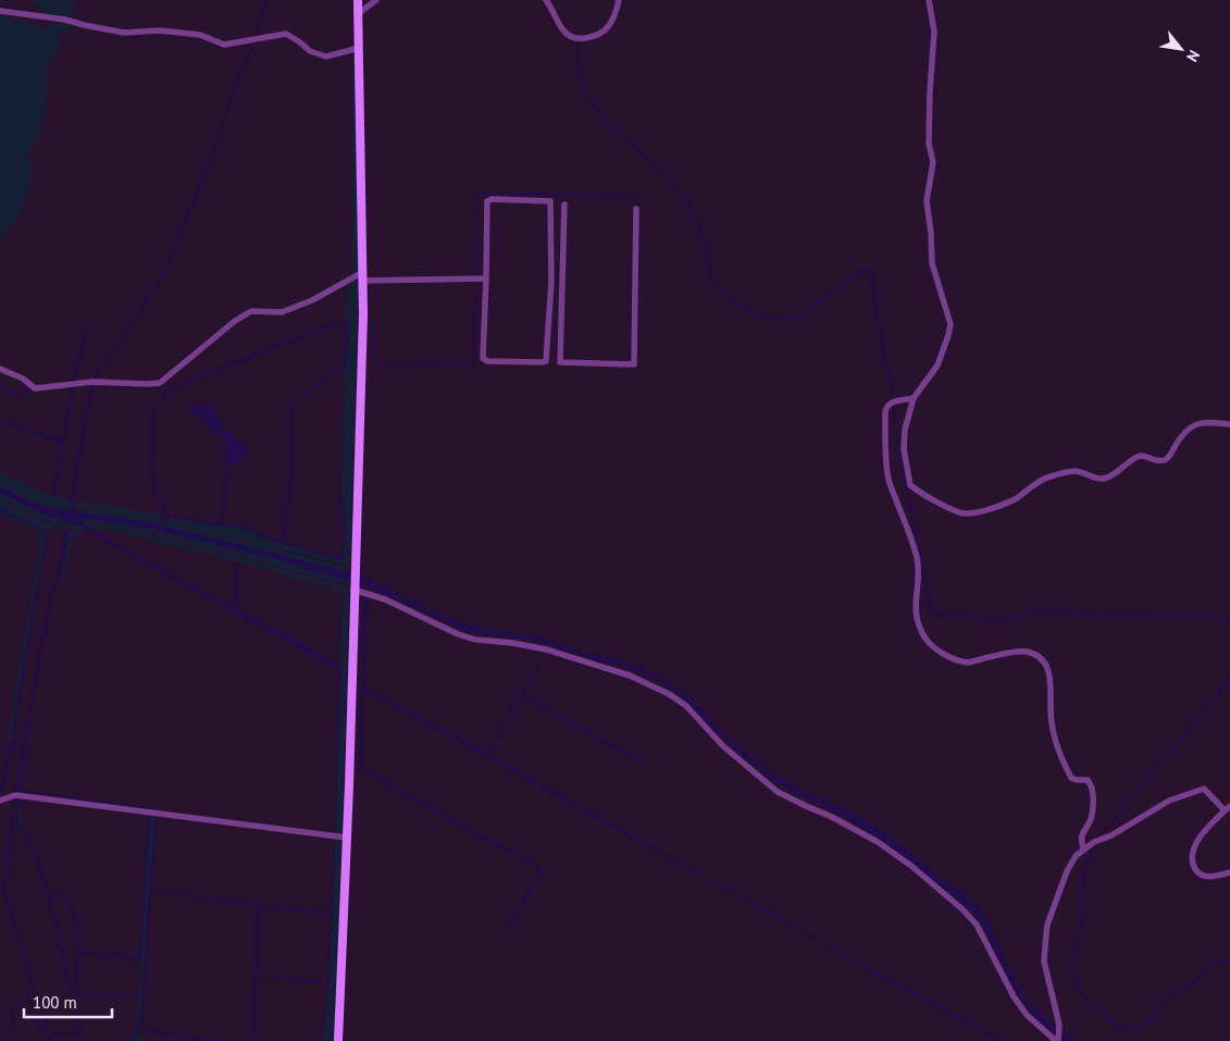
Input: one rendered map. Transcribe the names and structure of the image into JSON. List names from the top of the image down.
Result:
{
  "scale_bar": "100 m",
  "north": "bottom right"
}
